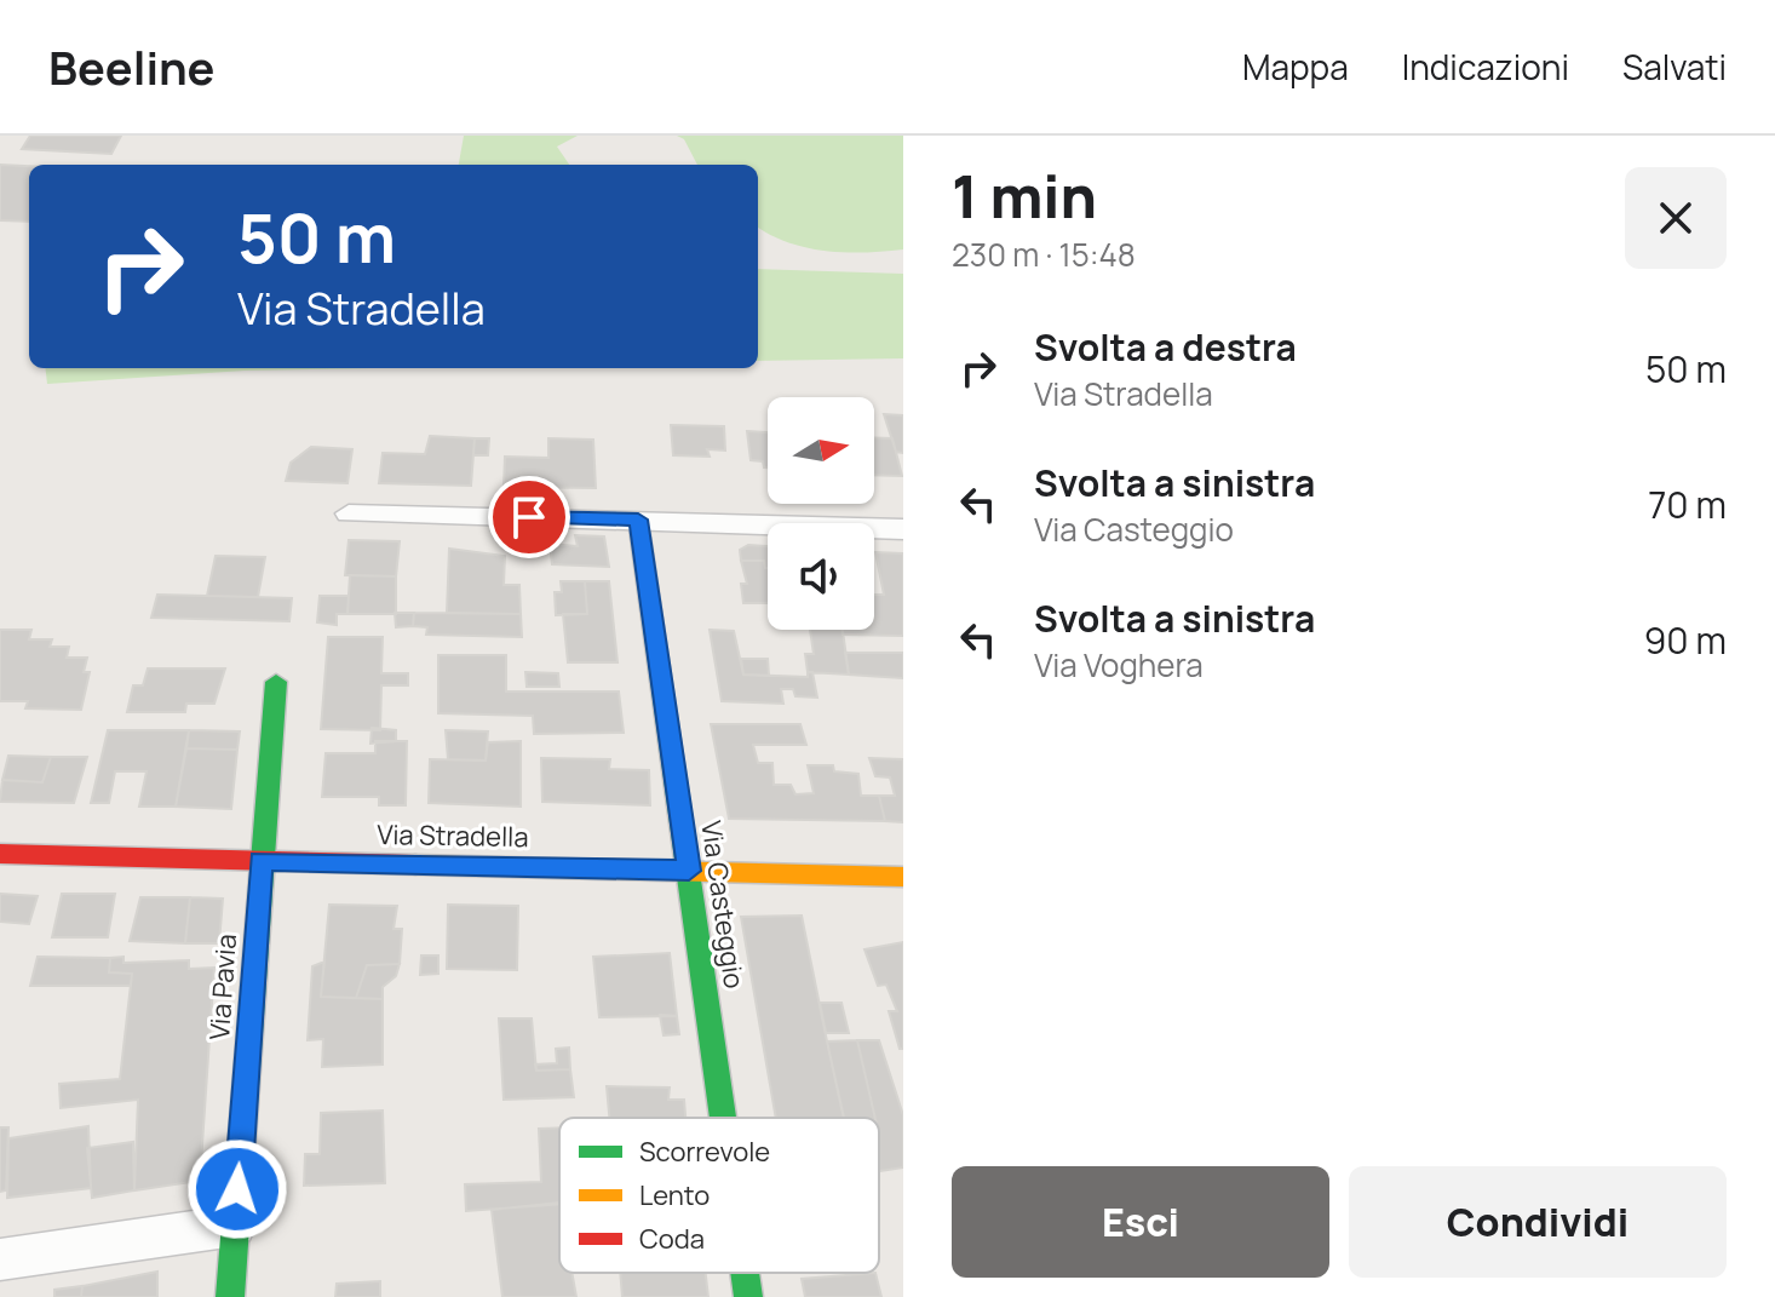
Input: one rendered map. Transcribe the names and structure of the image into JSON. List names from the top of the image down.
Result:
{
  "streets": {
    "street": ["Via Stradella", "Via Casteggio", "Via Pavia"]
  },
  "crossings": [
    ["Via Stradella", "Via Casteggio"],
    ["Via Stradella", "Via Pavia"]
  ],
  "legend": ["Scorrevole", "Lento", "Coda"],
  "north": "right",
  "page": {
    "header": "Beeline",
    "nav": ["Mappa", "Indicazioni", "Salvati"],
    "heading": ["1 min", "230 m · 15:48"],
    "turn": ["50 m", "Via Stradella"],
    "list": [
      {
        "name": "Svolta a destra",
        "note": "Via Stradella",
        "value": "50 m"
      },
      {
        "name": "Svolta a sinistra",
        "note": "Via Casteggio",
        "value": "70 m"
      },
      {
        "name": "Svolta a sinistra",
        "note": "Via Voghera",
        "value": "90 m"
      }
    ],
    "buttons": ["Esci", "Condividi"]
  }
}
